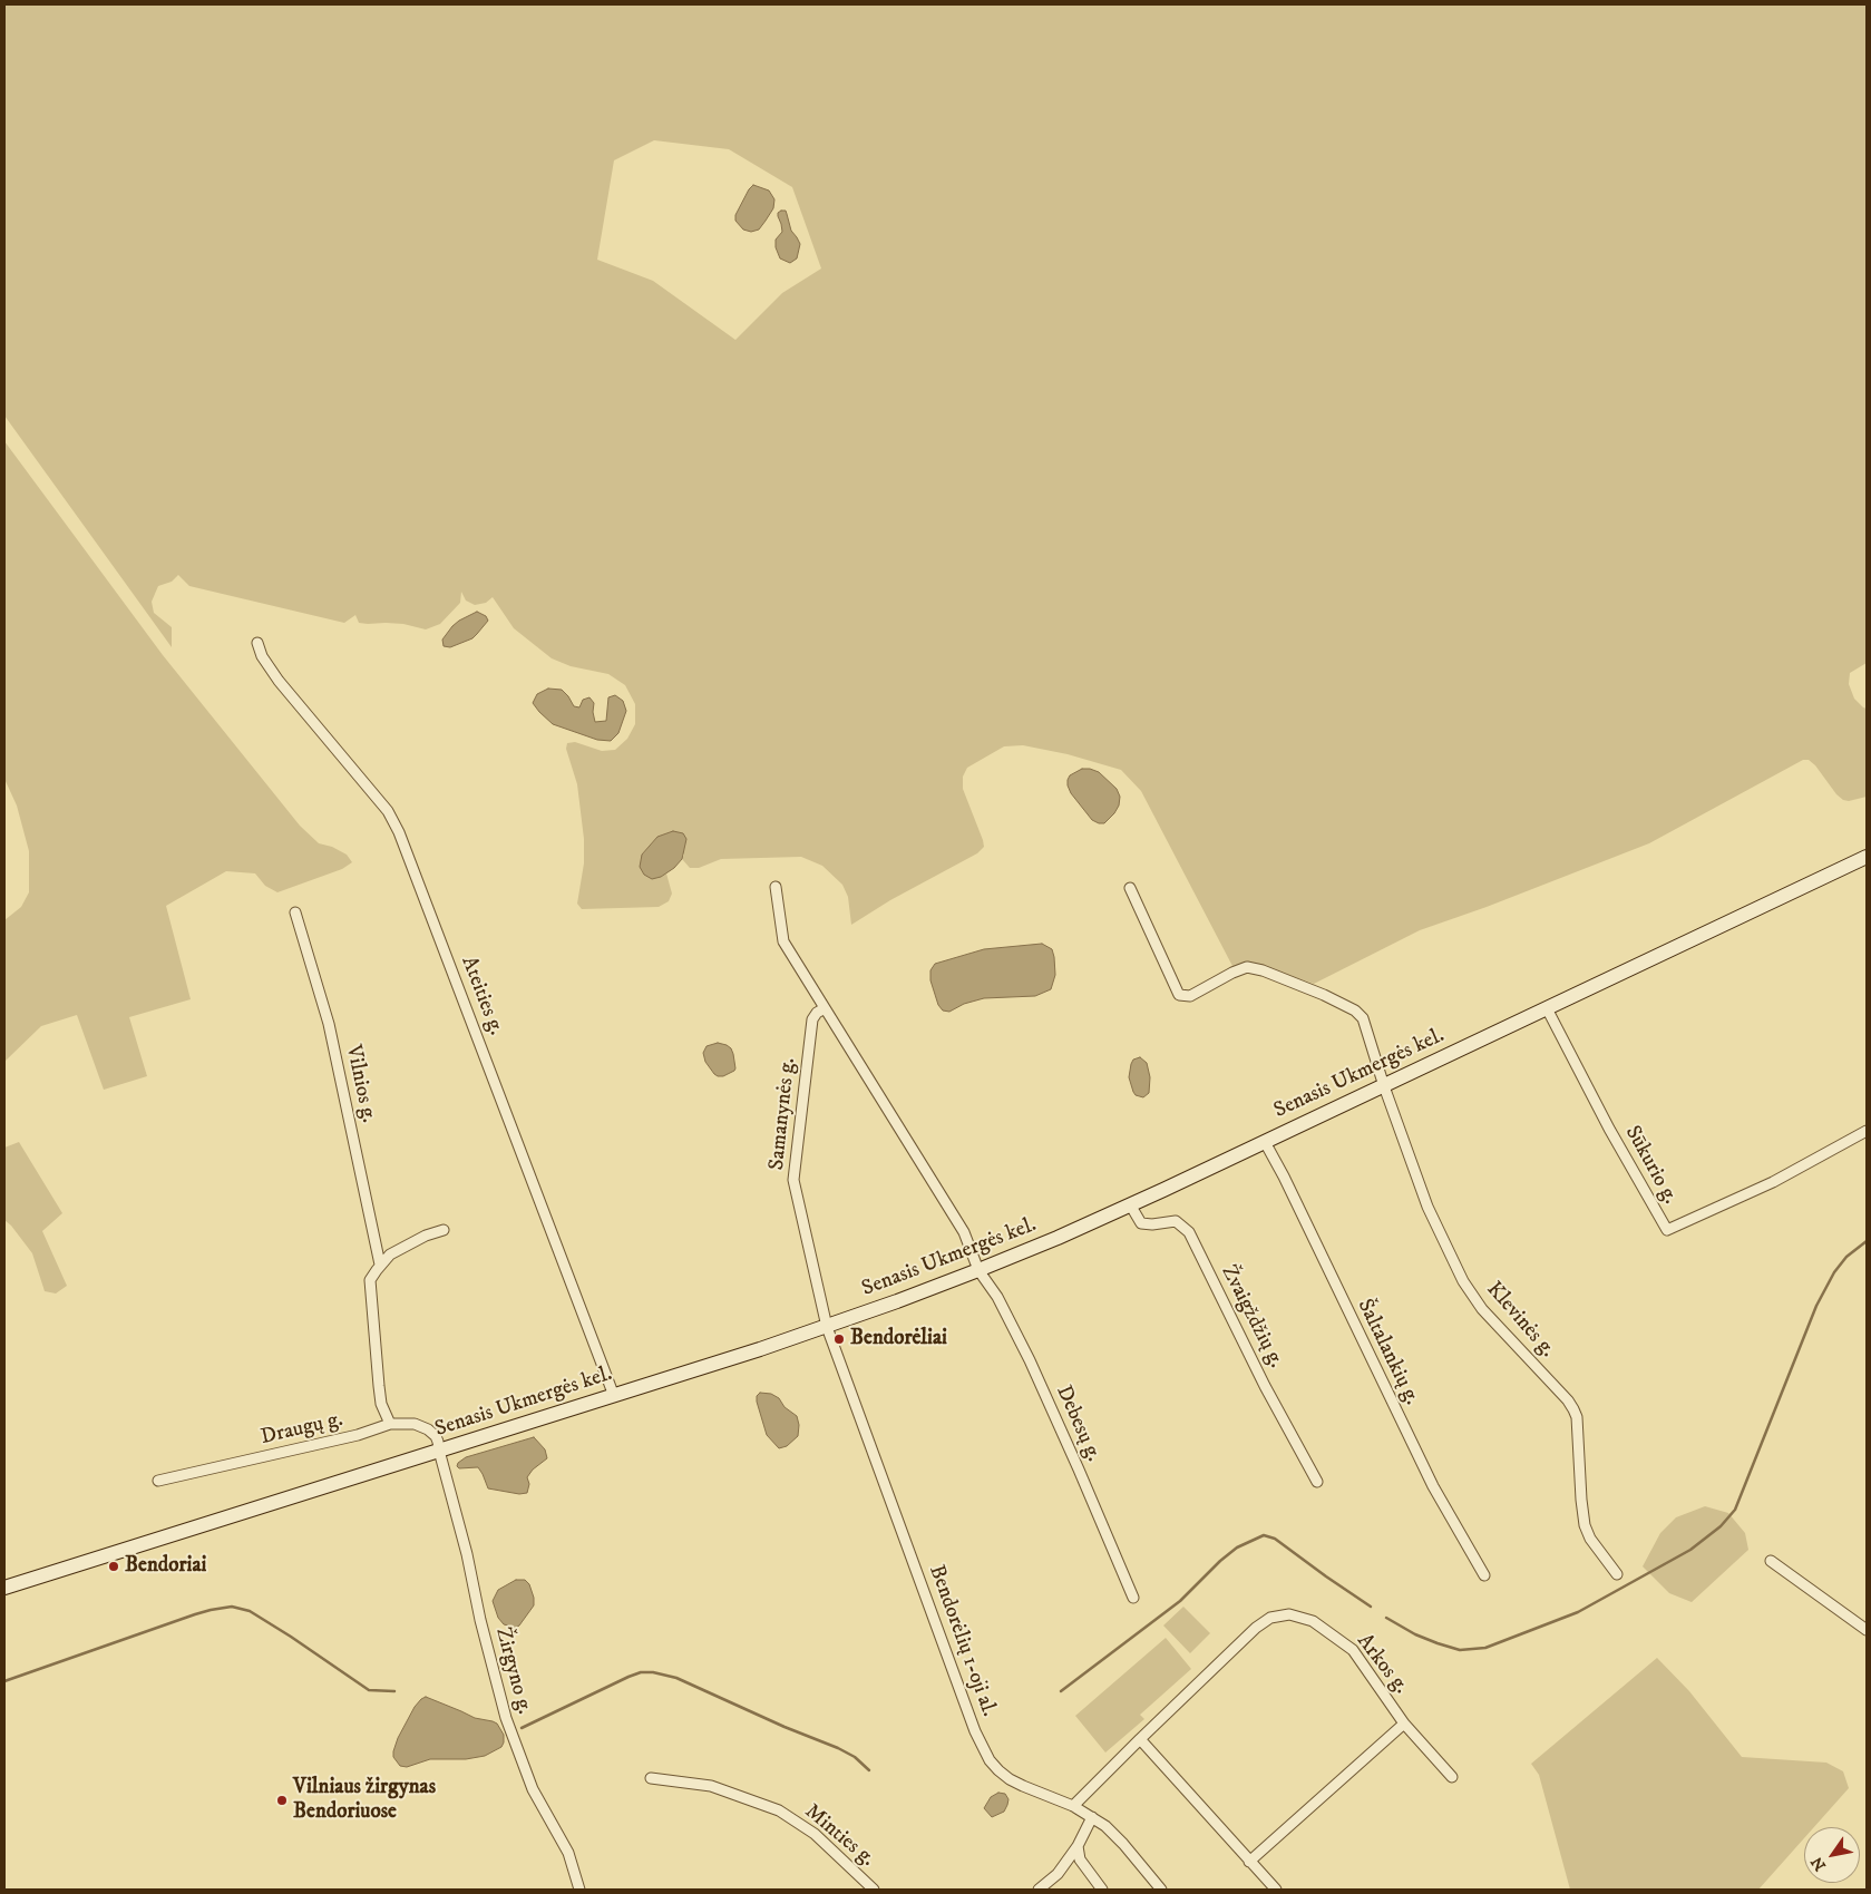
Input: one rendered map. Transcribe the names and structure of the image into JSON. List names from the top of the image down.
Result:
{
  "streets": {
    "main road": ["Senasis Ukmergės kel."],
    "street": [
      "Ateities g.",
      "Vilnios g.",
      "Samanynės g.",
      "Sūkurio g.",
      "Žvaigždžių g.",
      "Klevinės g.",
      "Šaltalankių g.",
      "Debesų g.",
      "Draugų g.",
      "Bendorėlių 1-oji al.",
      "Arkos g.",
      "Žirgyno g.",
      "Minties g."
    ]
  },
  "crossings": [
    ["Ateities g.", "Senasis Ukmergės kel."],
    ["Senasis Ukmergės kel.", "Samanynės g."],
    ["Senasis Ukmergės kel.", "Sūkurio g."],
    ["Senasis Ukmergės kel.", "Žvaigždžių g."],
    ["Senasis Ukmergės kel.", "Klevinės g."],
    ["Senasis Ukmergės kel.", "Šaltalankių g."],
    ["Senasis Ukmergės kel.", "Debesų g."],
    ["Senasis Ukmergės kel.", "Draugų g."],
    ["Senasis Ukmergės kel.", "Bendorėlių 1-oji al."],
    ["Senasis Ukmergės kel.", "Žirgyno g."],
    ["Samanynės g.", "Bendorėlių 1-oji al."],
    ["Draugų g.", "Žirgyno g."],
    ["Bendorėlių 1-oji al.", "Arkos g."]
  ],
  "places": ["Bendorėliai", "Bendoriai", "Vilniaus žirgynas Bendoriuose"],
  "north": "bottom left"
}
